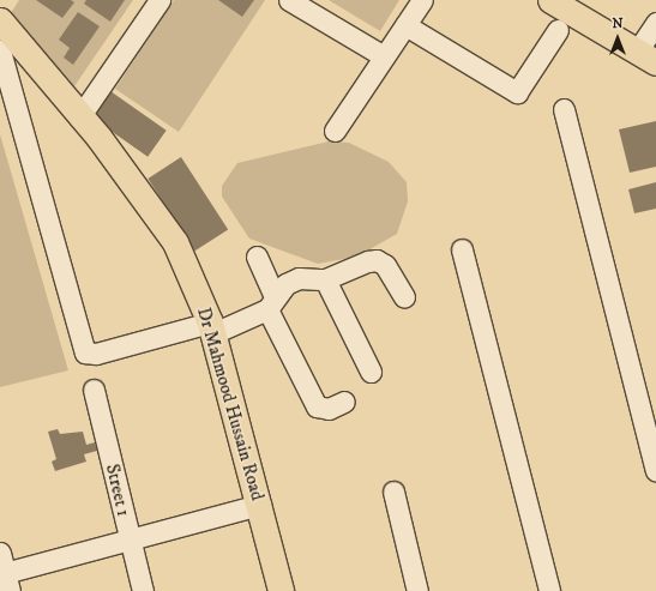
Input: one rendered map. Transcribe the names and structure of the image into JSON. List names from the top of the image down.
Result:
{
  "streets": {
    "main road": ["Dr Mahmood Hussain Road"],
    "street": ["Street 1"]
  },
  "north": "top"
}
